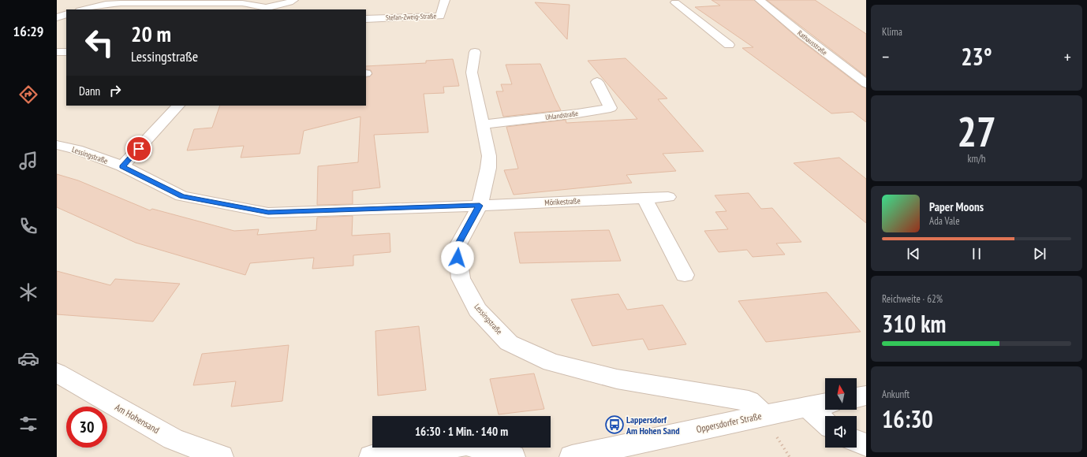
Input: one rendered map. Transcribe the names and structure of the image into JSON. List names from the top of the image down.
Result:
{
  "streets": {
    "street": [
      "Stefan-Zweig-Straße",
      "Rathausstraße",
      "Uhlandstraße",
      "Lessingstraße",
      "Mörikestraße",
      "Am Hohensand",
      "Oppersdorfer Straße"
    ]
  },
  "crossings": [
    ["Lessingstraße", "Mörikestraße"],
    ["Lessingstraße", "Oppersdorfer Straße"]
  ],
  "places": {
    "bus stop": ["Lappersdorf Am Hohen Sand"]
  },
  "north": "top",
  "page": {
    "tabs": "16:29",
    "tile": [
      "Klima",
      ["27", "km/h"],
      ["Reichweite · 62%", "310 km"],
      ["Ankunft", "16:30"]
    ],
    "turn": ["20 m", "Lessingstraße"],
    "heat": ["−", "23°", "+"],
    "then": "Dann",
    "song": ["Paper Moons", "Ada Vale"],
    "limit": "30",
    "trip": "16:30 · 1 Min. · 140 m"
  }
}
